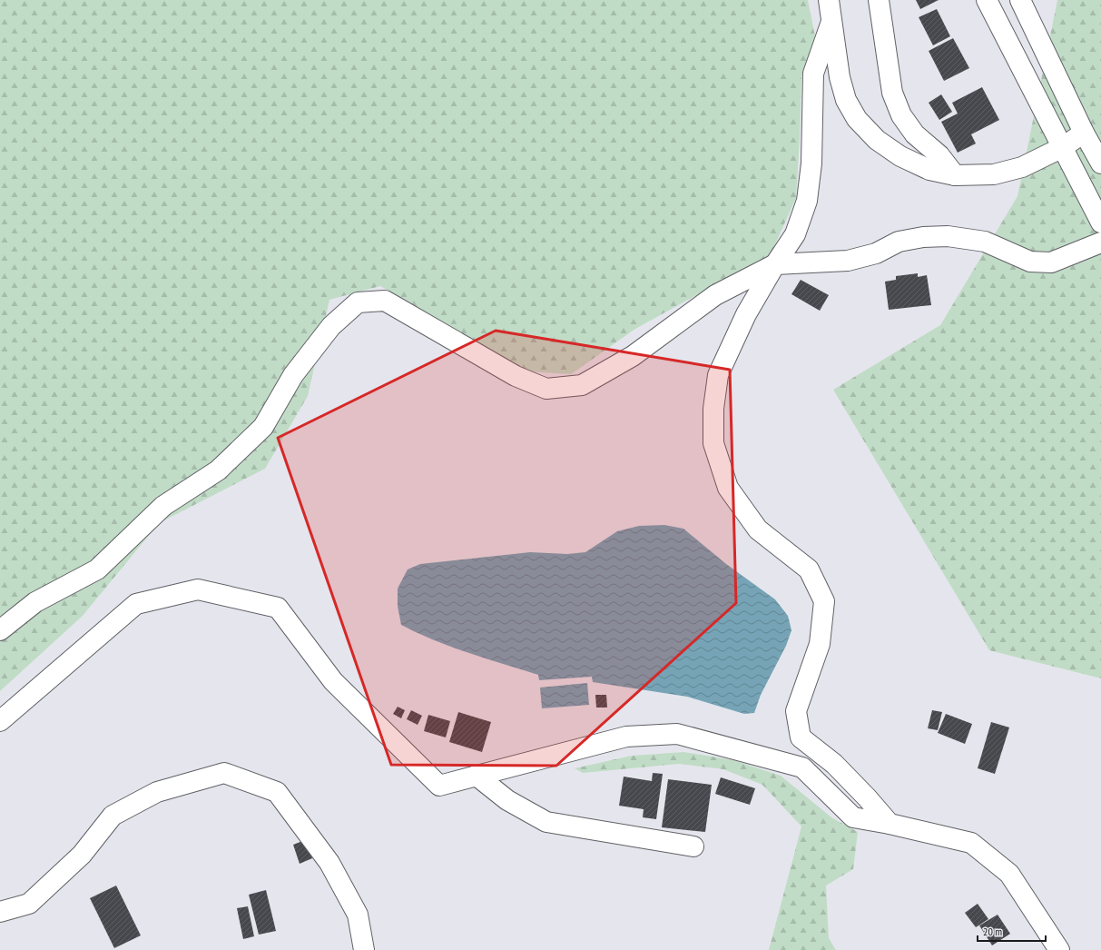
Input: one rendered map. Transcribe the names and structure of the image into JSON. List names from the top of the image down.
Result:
{
  "scale_bar": "20 m"
}
